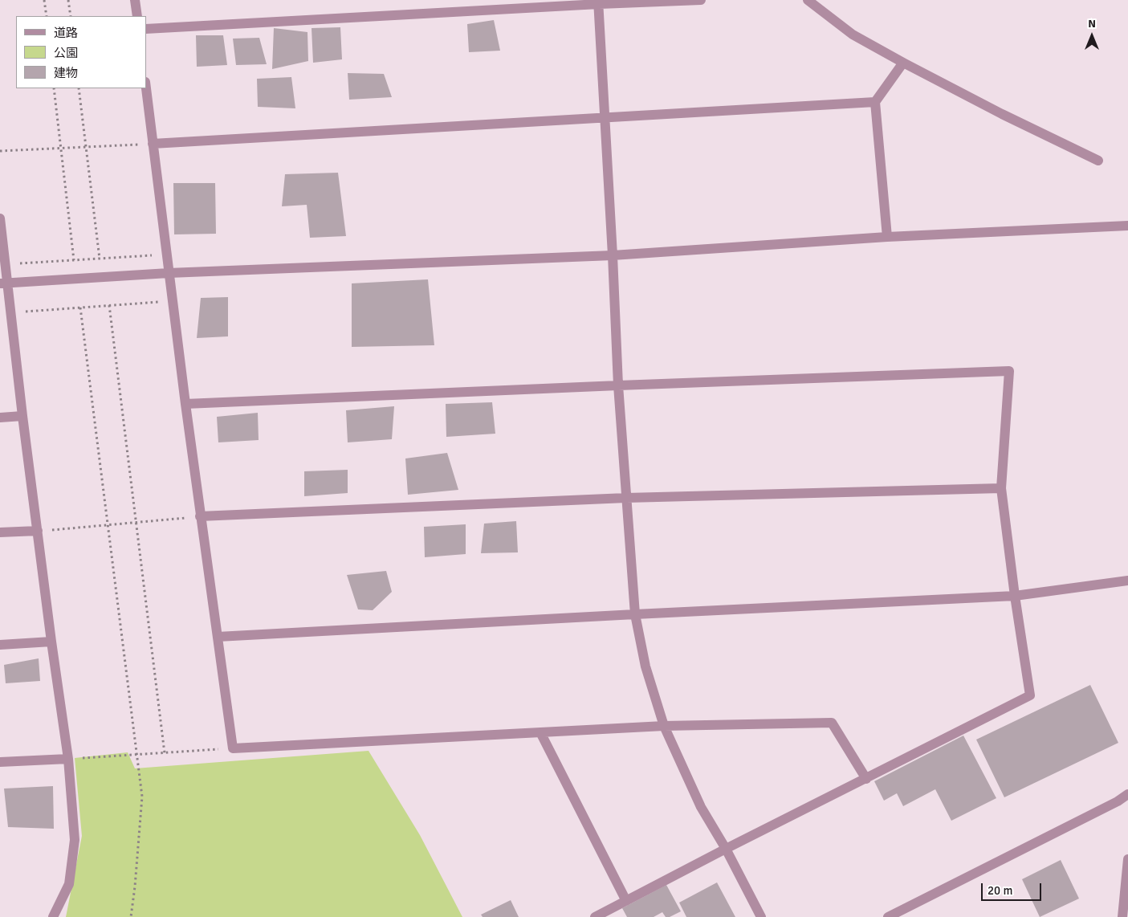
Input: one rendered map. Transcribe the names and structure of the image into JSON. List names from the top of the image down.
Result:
{
  "legend": ["道路", "公園", "建物"],
  "scale_bar": "20 m",
  "north": "top"
}
